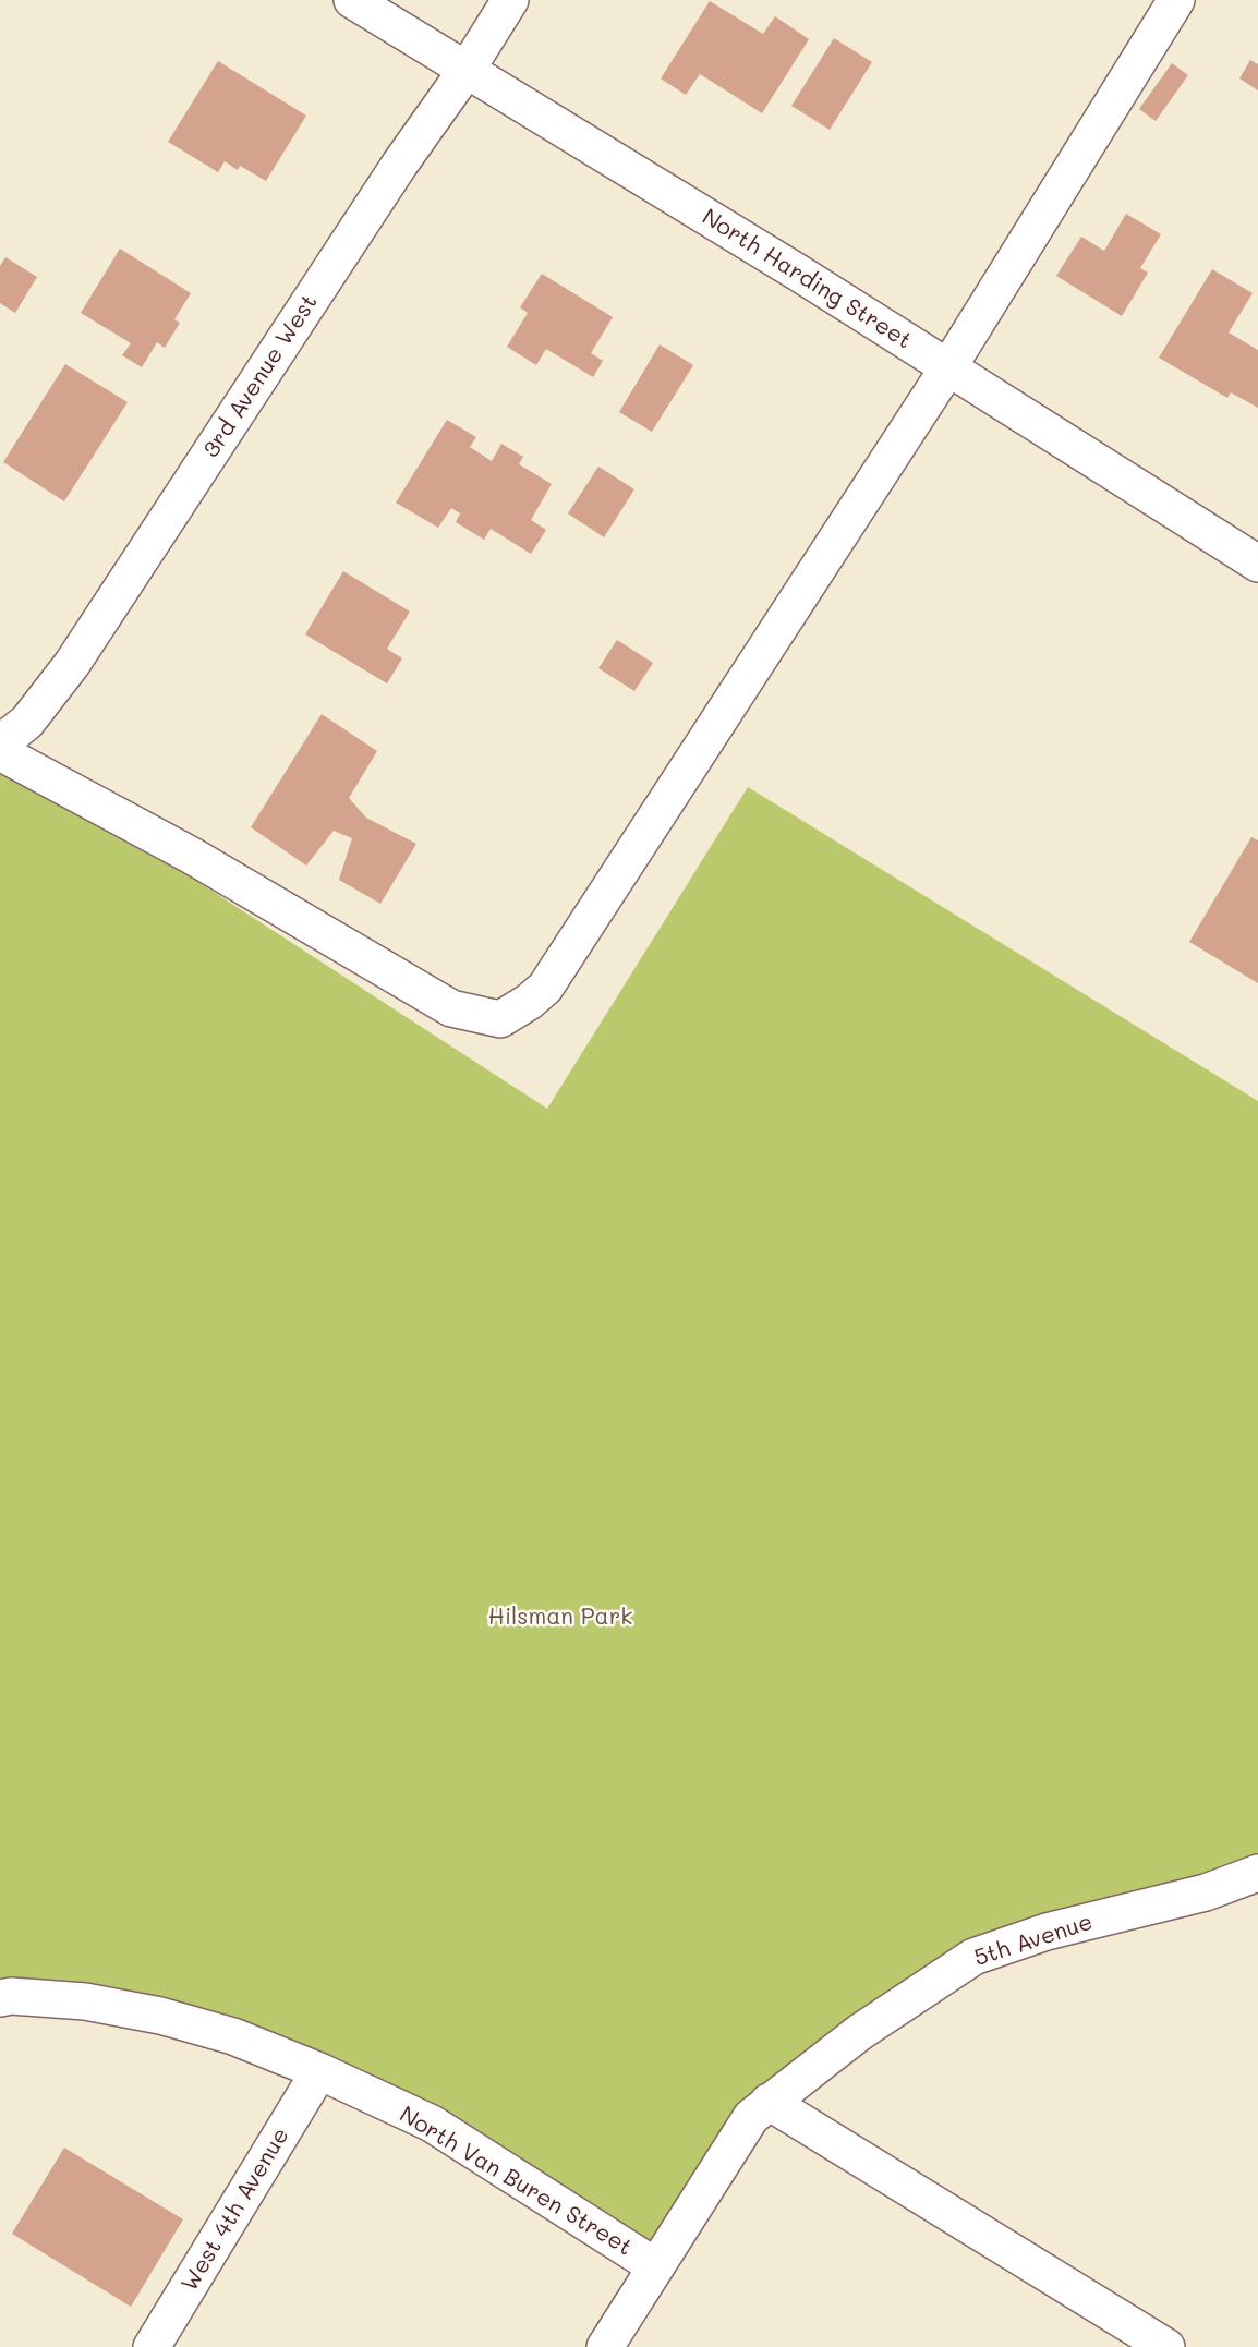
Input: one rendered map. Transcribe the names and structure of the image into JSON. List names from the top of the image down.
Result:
{
  "streets": {
    "street": [
      "North Harding Street",
      "3rd Avenue West",
      "5th Avenue",
      "North Van Buren Street",
      "West 4th Avenue"
    ]
  },
  "crossings": [
    ["North Harding Street", "3rd Avenue West"],
    ["North Van Buren Street", "West 4th Avenue"]
  ],
  "parks": ["Hilsman Park"]
}
